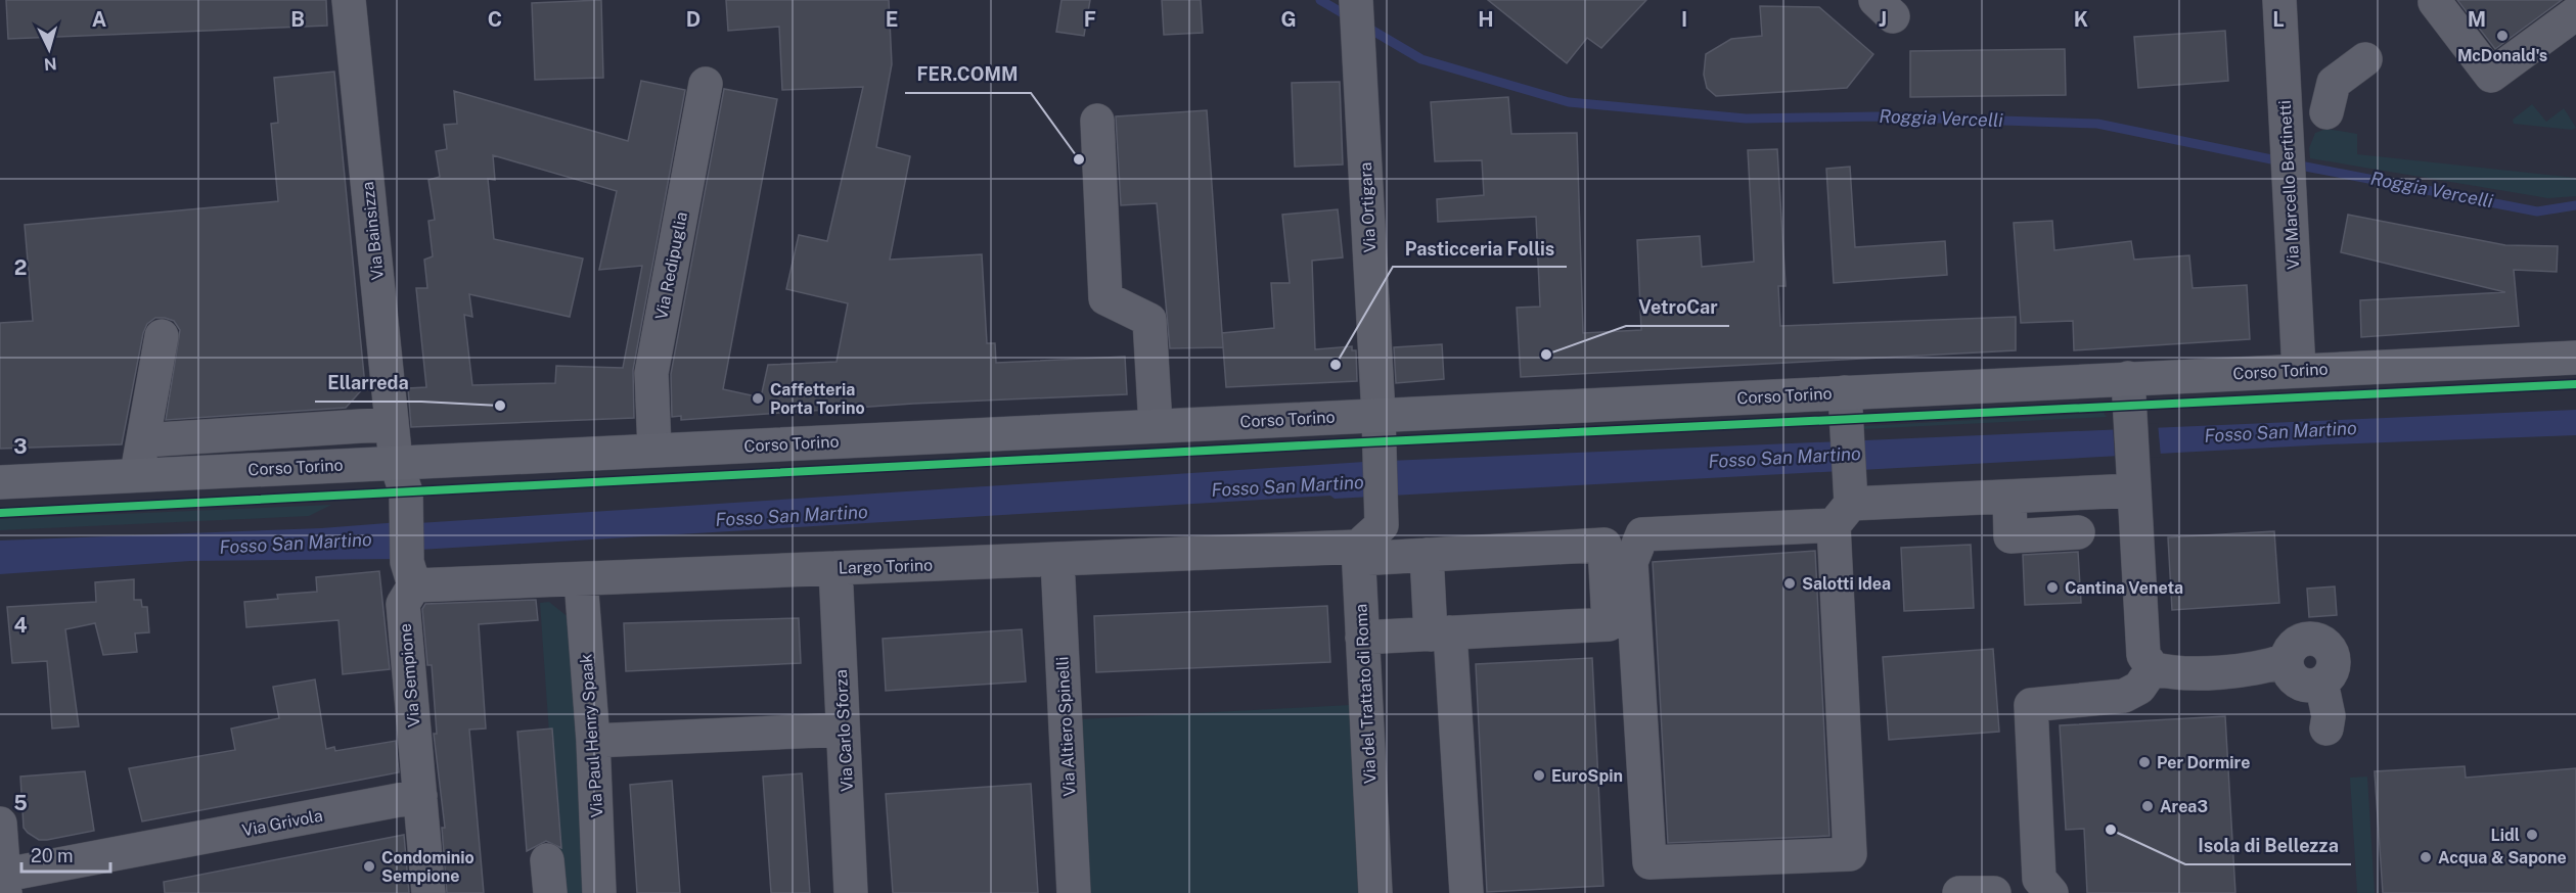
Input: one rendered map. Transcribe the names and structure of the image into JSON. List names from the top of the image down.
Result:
{
  "streets": {
    "main road": ["Corso Torino"],
    "street": [
      "Via Marcello Bertinetti",
      "Via Ortigara",
      "Via Bainsizza",
      "Via Redipuglia",
      "Largo Torino",
      "Via Sempione",
      "Via del Trattato di Roma",
      "Via Altiero Spinelli",
      "Via Carlo Sforza",
      "Via Paul Henry Spaak",
      "Via Grivola"
    ]
  },
  "crossings": [
    ["Via Marcello Bertinetti", "Corso Torino"],
    ["Via Ortigara", "Corso Torino"],
    ["Via Ortigara", "Largo Torino"],
    ["Via Ortigara", "Via del Trattato di Roma"],
    ["Via Bainsizza", "Corso Torino"],
    ["Via Bainsizza", "Via Sempione"],
    ["Via Redipuglia", "Corso Torino"],
    ["Corso Torino", "Via Sempione"],
    ["Largo Torino", "Via Sempione"],
    ["Largo Torino", "Via del Trattato di Roma"],
    ["Largo Torino", "Via Altiero Spinelli"],
    ["Largo Torino", "Via Carlo Sforza"],
    ["Largo Torino", "Via Paul Henry Spaak"],
    ["Via Sempione", "Via Grivola"]
  ],
  "water": ["Roggia Vercelli", "Fosso San Martino"],
  "places": [
    "McDonald's",
    "FER.COMM",
    "VetroCar",
    "Pasticceria Follis",
    "Caffetteria Porta Torino",
    "Ellarreda",
    "Salotti Idea",
    "Cantina Veneta",
    "Per Dormire",
    "EuroSpin",
    "Area3",
    "Isola di Bellezza",
    "Lidl",
    "Acqua & Sapone",
    "Condominio Sempione"
  ],
  "scale_bar": "20 m",
  "north": "bottom",
  "grid": {
    "columns": [
      "A",
      "B",
      "C",
      "D",
      "E",
      "F",
      "G",
      "H",
      "I",
      "J",
      "K",
      "L",
      "M"
    ],
    "rows": [
      "2",
      "3",
      "4",
      "5"
    ]
  }
}
